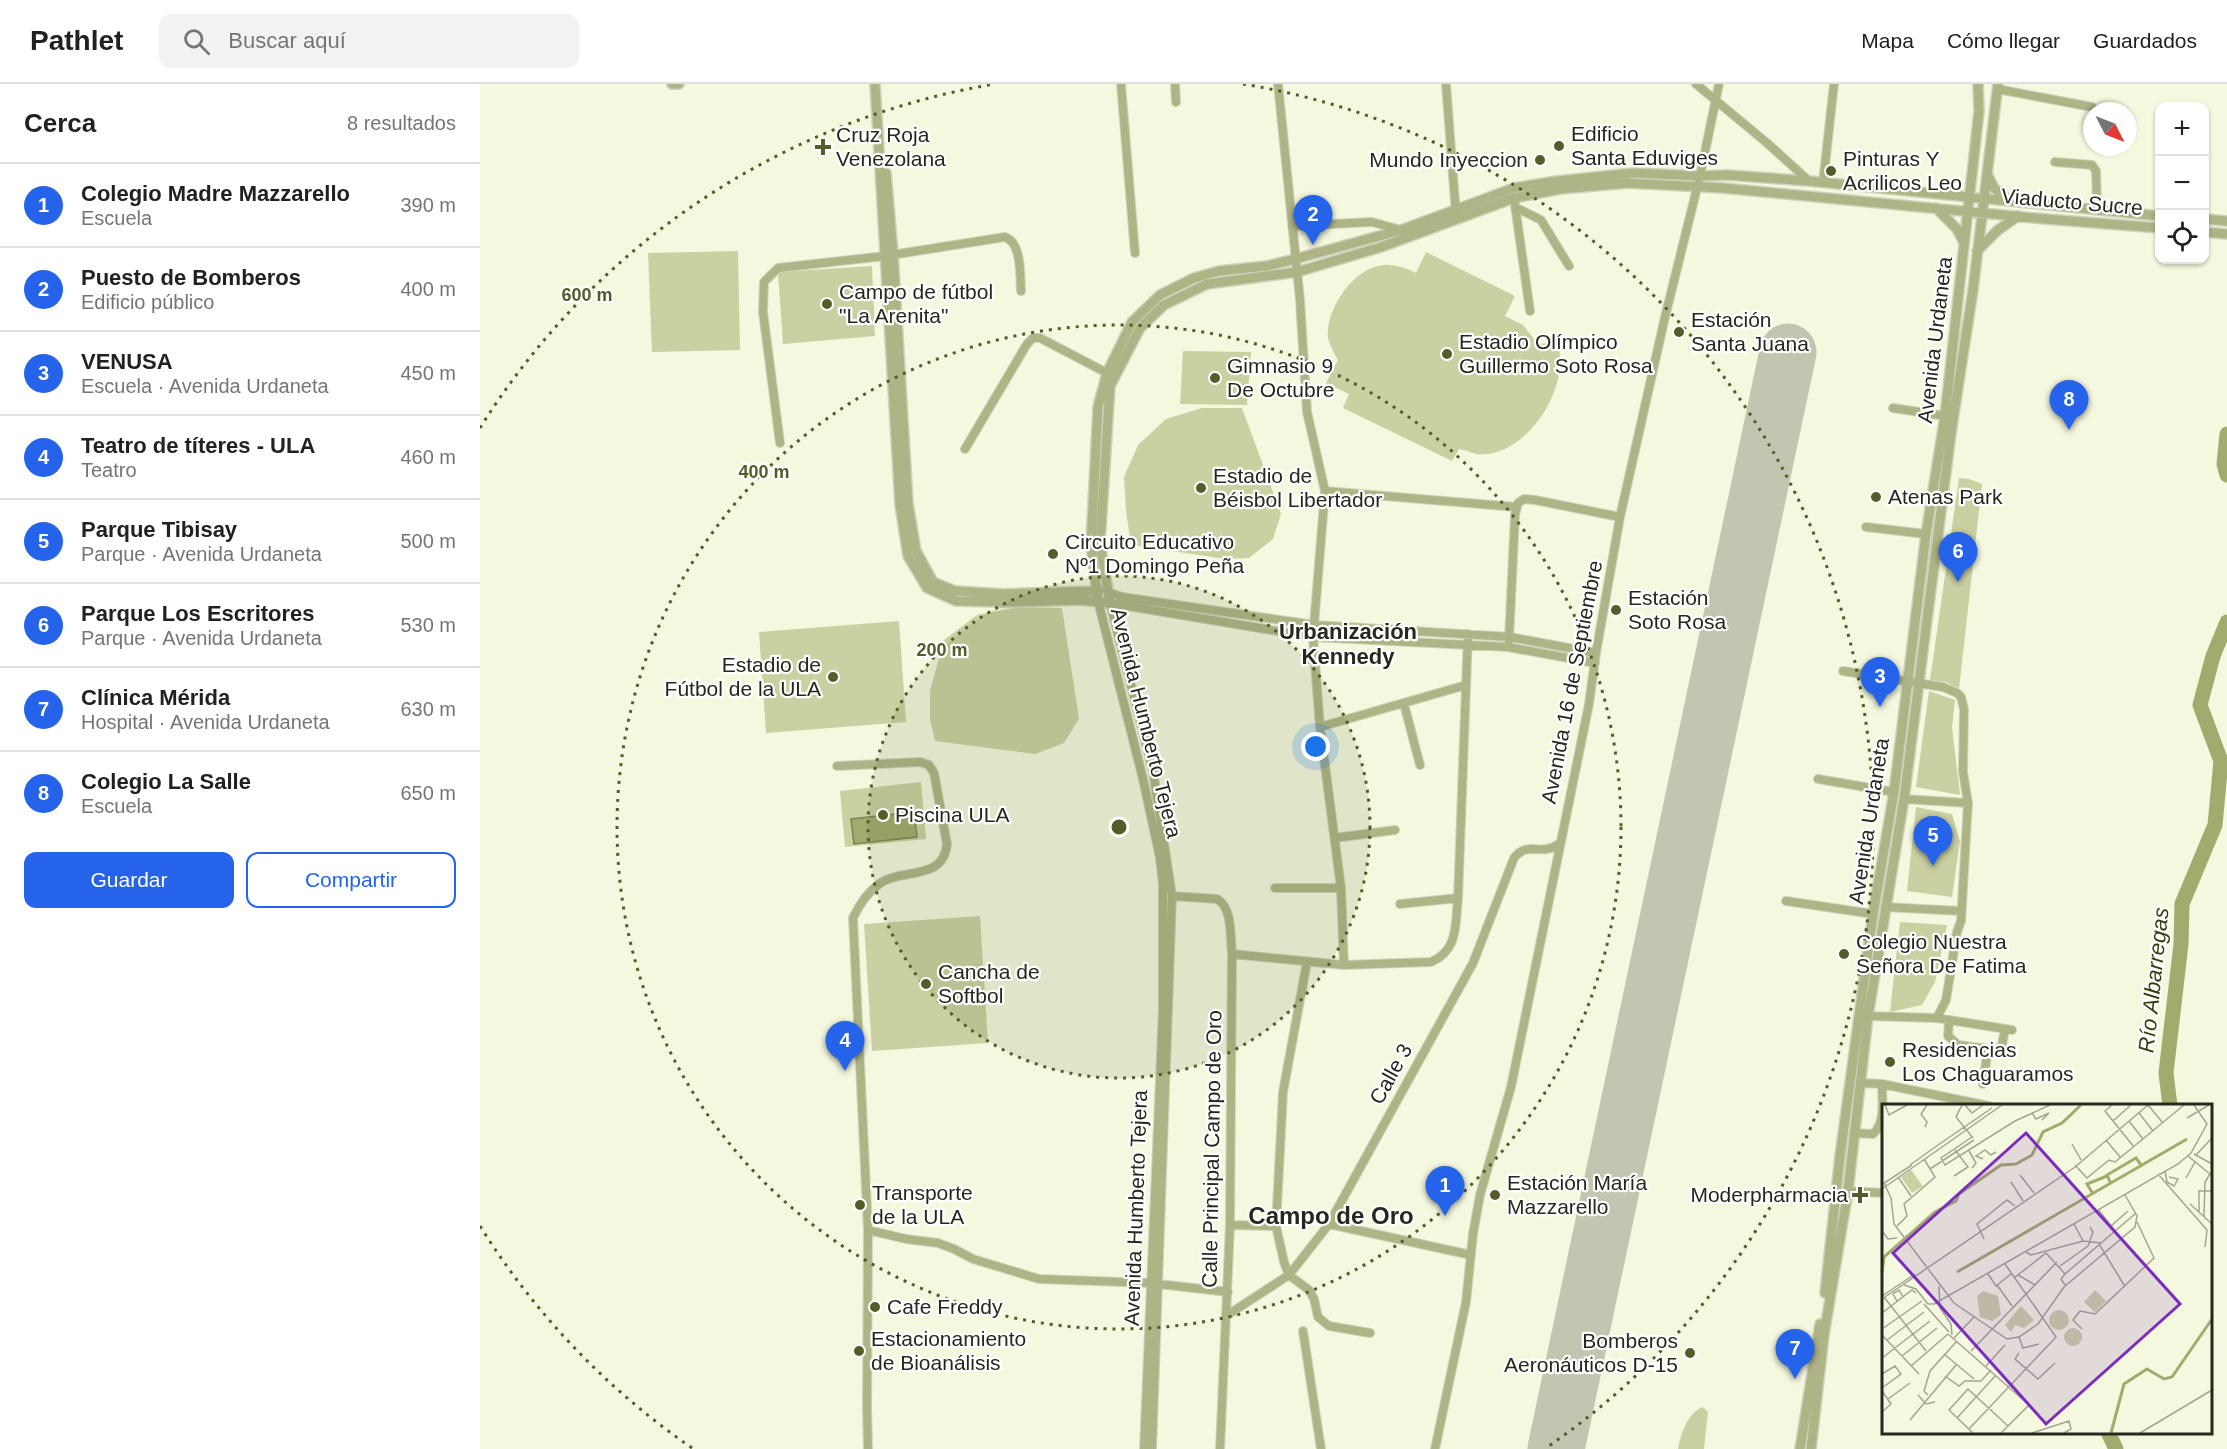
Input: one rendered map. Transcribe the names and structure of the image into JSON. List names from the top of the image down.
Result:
{
  "streets": {
    "street": [
      "Viaducto Sucre",
      "Avenida Urdaneta",
      "Avenida 16 de Septiembre",
      "Avenida Humberto Tejera",
      "Calle 3",
      "Calle Principal Campo de Oro"
    ]
  },
  "crossings": [
    ["Viaducto Sucre", "Avenida Urdaneta"],
    ["Avenida 16 de Septiembre", "Avenida Humberto Tejera"],
    ["Avenida 16 de Septiembre", "Calle 3"],
    ["Avenida Humberto Tejera", "Calle Principal Campo de Oro"],
    ["Calle 3", "Calle Principal Campo de Oro"]
  ],
  "districts": ["Urbanización Kennedy", "Campo de Oro"],
  "water": ["Río Albarregas"],
  "places": {
    "other": [
      "Edificio Santa Eduviges",
      "Mundo Inyeccion",
      "Pinturas Y Acrilicos Leo",
      "Campo de fútbol \"La Arenita\"",
      "Estación Santa Juana",
      "Estadio Olímpico Guillermo Soto Rosa",
      "Gimnasio 9 De Octubre",
      "Estadio de Béisbol Libertador",
      "Atenas Park",
      "Circuito Educativo Nº1 Domingo Peña",
      "Estación Soto Rosa",
      "Estadio de Fútbol de la ULA",
      "Piscina ULA",
      "Colegio Nuestra Señora De Fatima",
      "Cancha de Softbol",
      "Residencias Los Chaguaramos",
      "Estación María Mazzarello",
      "Transporte de la ULA",
      "Cafe Freddy",
      "Estacionamiento de Bioanálisis",
      "Bomberos Aeronáuticos D-15"
    ],
    "health": ["Cruz Roja Venezolana", "Moderpharmacia"]
  },
  "north": "bottom right",
  "page": {
    "header": "Pathlet",
    "search": "Buscar aquí",
    "nav": ["Mapa", "Cómo llegar", "Guardados"],
    "heading": ["Cerca", "8 resultados"],
    "map_buttons": ["+", "−"],
    "list": [
      {
        "mark": "1",
        "name": "Colegio Madre Mazzarello",
        "note": "Escuela",
        "value": "390 m"
      },
      {
        "mark": "2",
        "name": "Puesto de Bomberos",
        "note": "Edificio público",
        "value": "400 m"
      },
      {
        "mark": "3",
        "name": "VENUSA",
        "note": "Escuela · Avenida Urdaneta",
        "value": "450 m"
      },
      {
        "mark": "4",
        "name": "Teatro de títeres - ULA",
        "note": "Teatro",
        "value": "460 m"
      },
      {
        "mark": "5",
        "name": "Parque Tibisay",
        "note": "Parque · Avenida Urdaneta",
        "value": "500 m"
      },
      {
        "mark": "6",
        "name": "Parque Los Escritores",
        "note": "Parque · Avenida Urdaneta",
        "value": "530 m"
      },
      {
        "mark": "7",
        "name": "Clínica Mérida",
        "note": "Hospital · Avenida Urdaneta",
        "value": "630 m"
      },
      {
        "mark": "8",
        "name": "Colegio La Salle",
        "note": "Escuela",
        "value": "650 m"
      }
    ],
    "pins": [
      "2",
      "8",
      "6",
      "3",
      "5",
      "4",
      "1",
      "7"
    ],
    "buttons": ["Guardar", "Compartir"]
  },
  "rings": ["600 m", "400 m", "200 m"]
}
